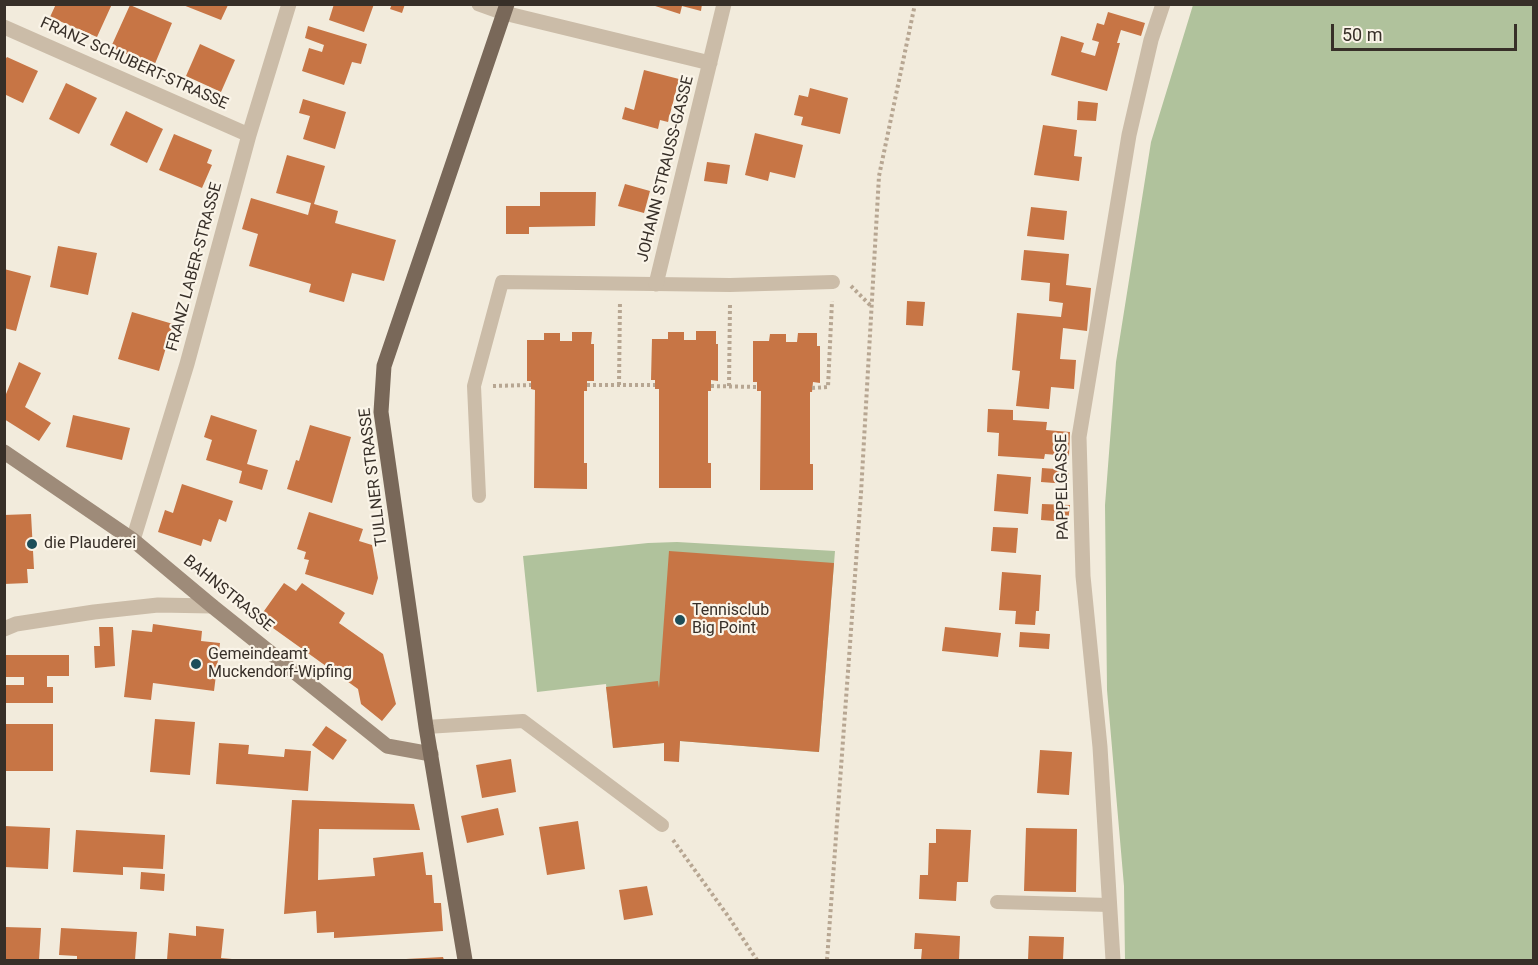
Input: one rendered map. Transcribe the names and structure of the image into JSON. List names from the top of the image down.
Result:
{
  "streets": {
    "main road": ["TULLNER STRASSE"],
    "street": [
      "FRANZ SCHUBERT-STRASSE",
      "JOHANN STRAUSS-GASSE",
      "FRANZ LABER-STRASSE",
      "PAPPELGASSE",
      "BAHNSTRASSE"
    ]
  },
  "crossings": [
    ["FRANZ SCHUBERT-STRASSE", "FRANZ LABER-STRASSE"],
    ["JOHANN STRAUSS-GASSE", "TULLNER STRASSE"],
    ["FRANZ LABER-STRASSE", "BAHNSTRASSE"],
    ["TULLNER STRASSE", "BAHNSTRASSE"]
  ],
  "places": ["die Plauderei", "Tennisclub Big Point", "Gemeindeamt Muckendorf-Wipfing"],
  "scale_bar": "50 m"
}
